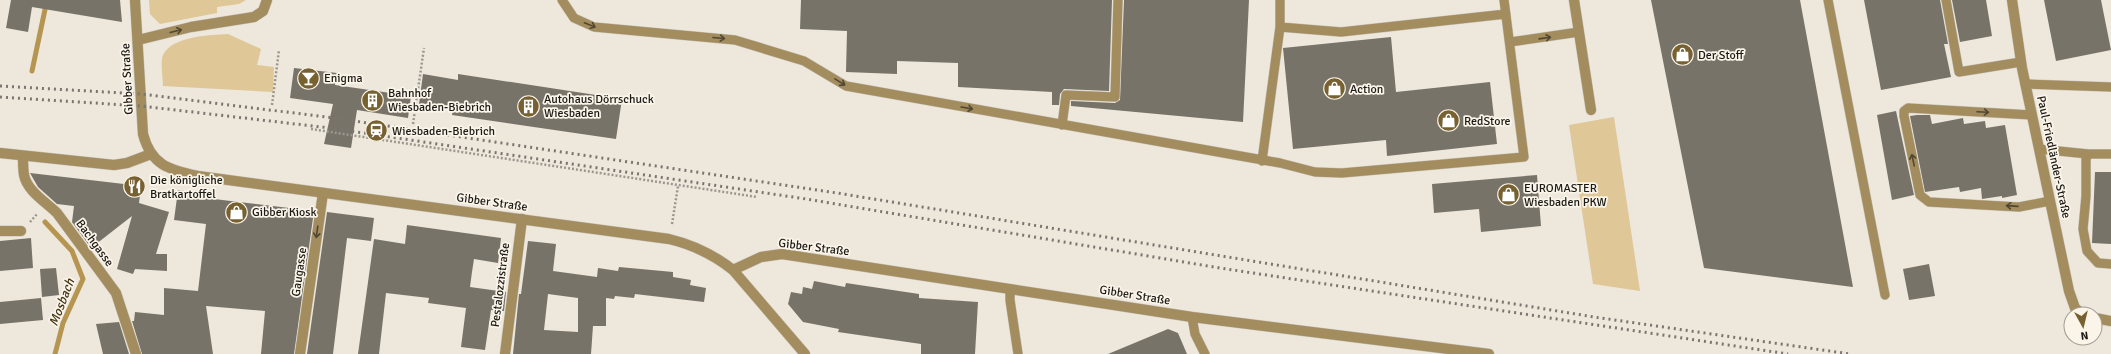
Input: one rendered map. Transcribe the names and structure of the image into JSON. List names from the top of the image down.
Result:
{
  "streets": {
    "street": [
      "Gibber Straße",
      "Paul-Friedländer-Straße",
      "Bachgasse",
      "Gaugasse",
      "Pestalozzistraße"
    ]
  },
  "crossings": [
    ["Gibber Straße", "Gaugasse"],
    ["Gibber Straße", "Pestalozzistraße"]
  ],
  "one_way": ["Gaugasse"],
  "water": ["Mosbach"],
  "places": {
    "shop": [
      "Der Stoff",
      "Action",
      "RedStore",
      "EUROMASTER Wiesbaden PKW",
      "Gibber Kiosk"
    ],
    "bar": ["Enigma"],
    "building": ["Bahnhof Wiesbaden-Biebrich", "Autohaus Dörrschuck Wiesbaden"],
    "station": ["Wiesbaden-Biebrich"],
    "restaurant": ["Die königliche Bratkartoffel"]
  },
  "north": "bottom"
}
